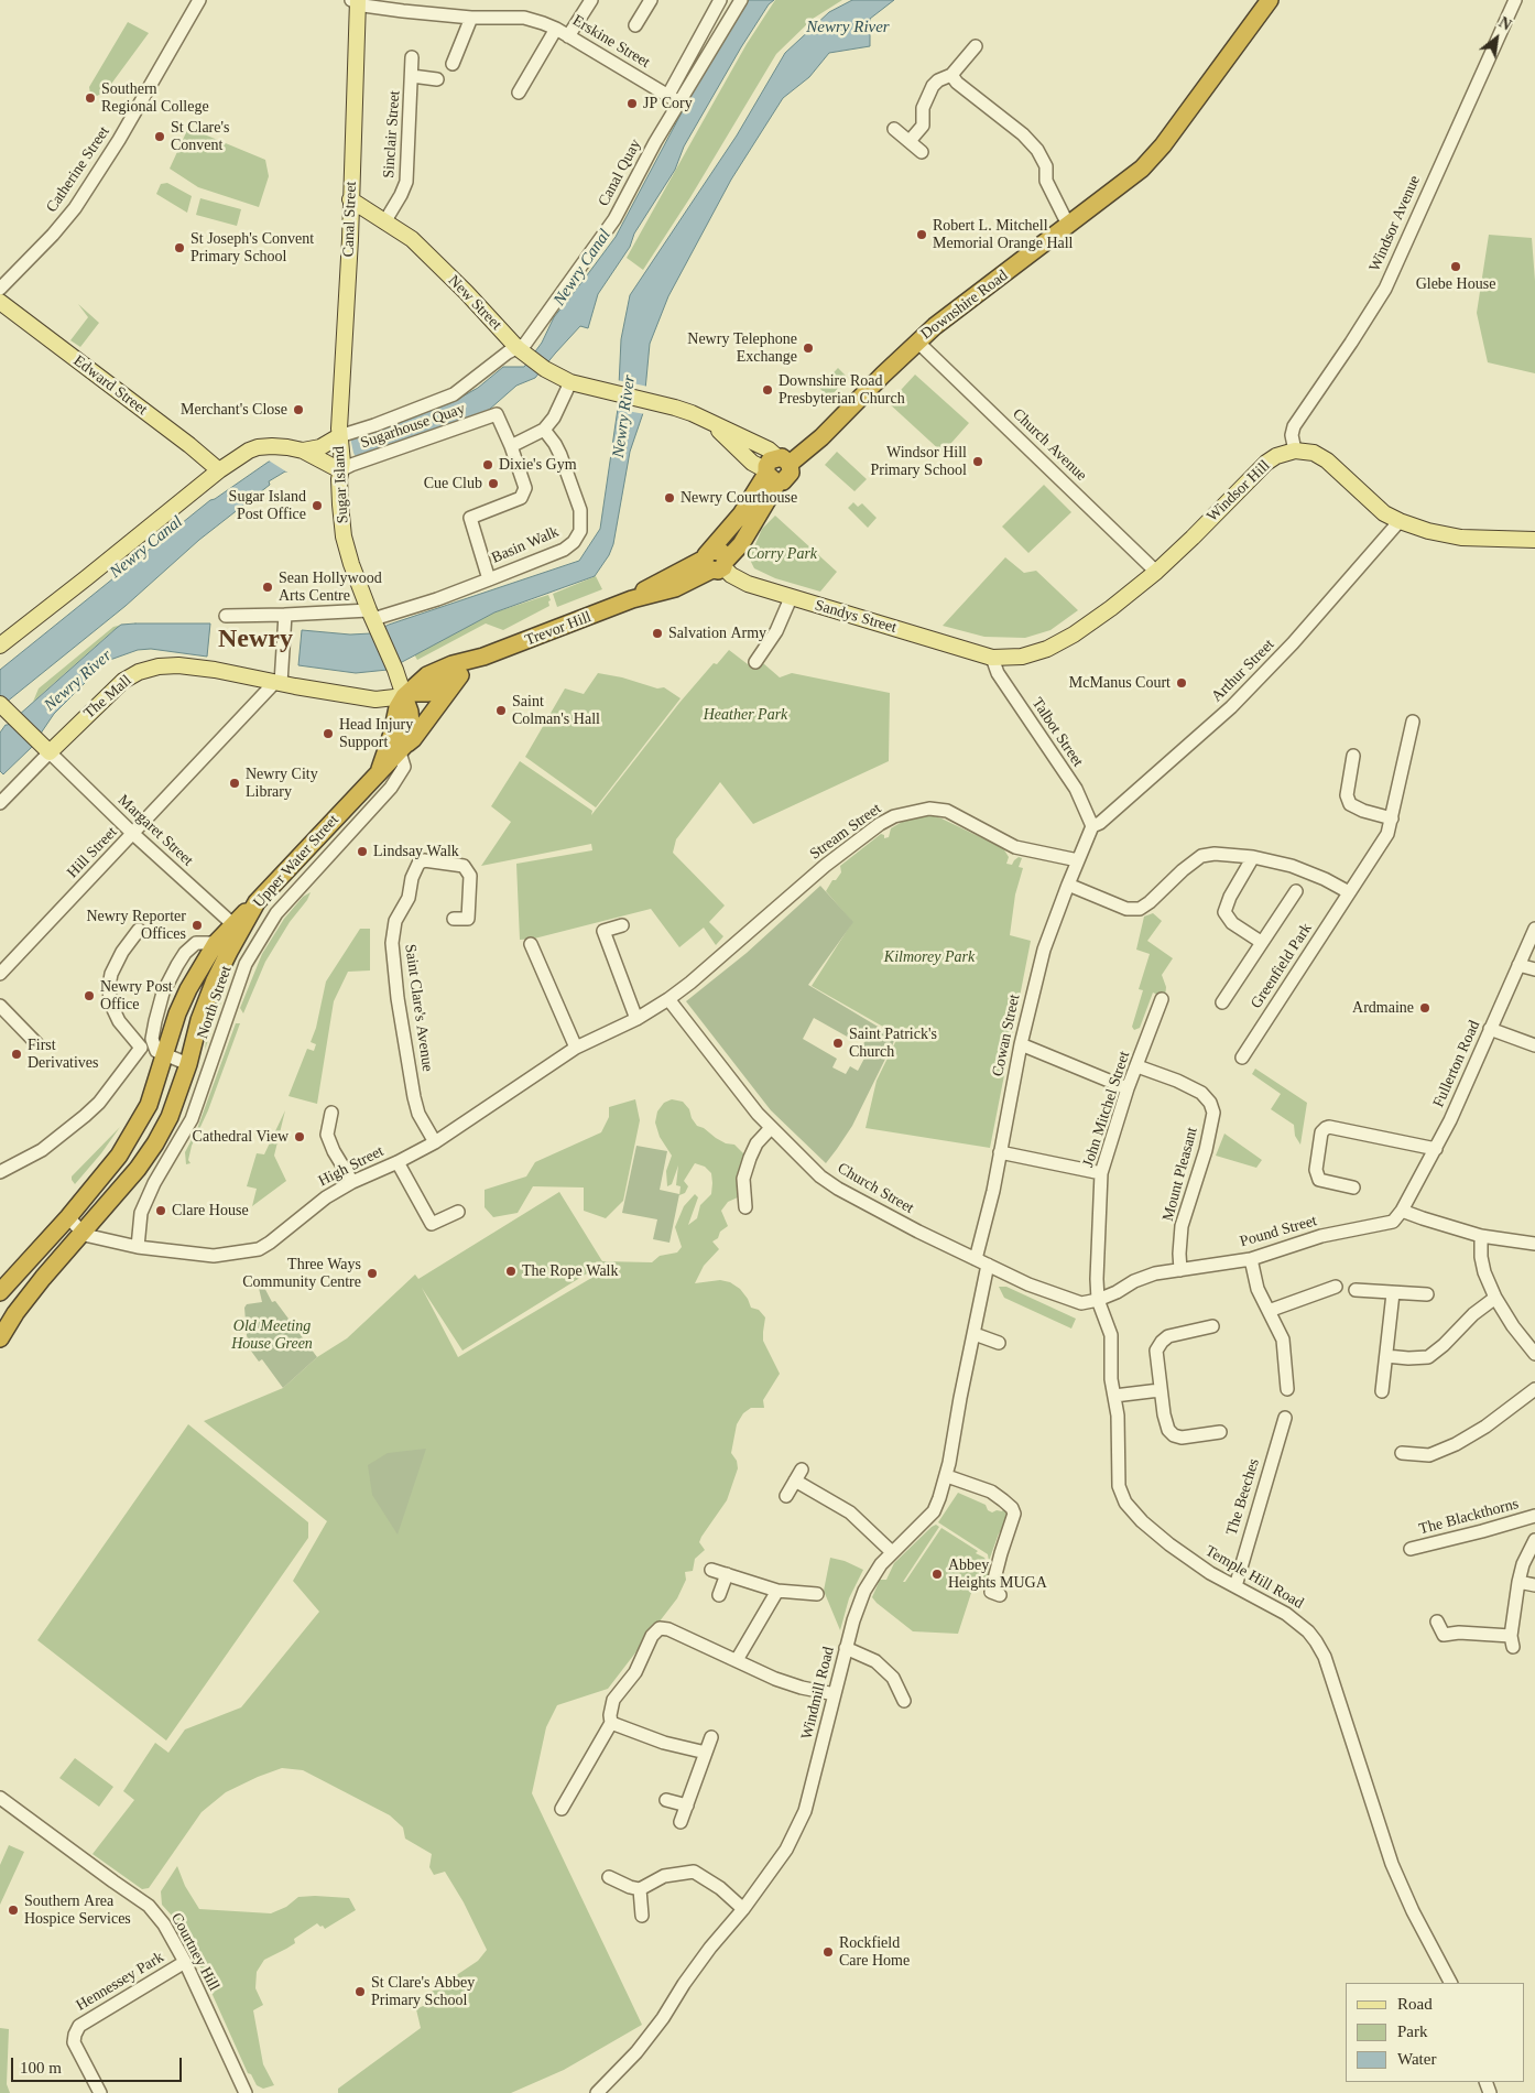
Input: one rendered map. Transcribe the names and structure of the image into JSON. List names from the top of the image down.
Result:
{
  "streets": {
    "highway": ["Downshire Road", "Trevor Hill", "Upper Water Street"],
    "main road": [
      "Canal Street",
      "New Street",
      "Edward Street",
      "Sugar Island",
      "Windsor Hill",
      "Sandys Street",
      "The Mall"
    ],
    "street": [
      "Erskine Street",
      "Sinclair Street",
      "Catherine Street",
      "Canal Quay",
      "Windsor Avenue",
      "Sugarhouse Quay",
      "Church Avenue",
      "Basin Walk",
      "Arthur Street",
      "Talbot Street",
      "Margaret Street",
      "Stream Street",
      "Hill Street",
      "Greenfield Park",
      "North Street",
      "Saint Clare's Avenue",
      "Cowan Street",
      "Fullerton Road",
      "John Mitchel Street",
      "High Street",
      "Mount Pleasant",
      "Church Street",
      "Pound Street",
      "The Beeches",
      "The Blackthorns",
      "Temple Hill Road",
      "Windmill Road",
      "Courtney Hill",
      "Hennessey Park"
    ]
  },
  "crossings": [
    ["Erskine Street", "Canal Quay"],
    ["Erskine Street", "Canal Street"],
    ["Sinclair Street", "New Street"],
    ["Canal Quay", "Canal Street"],
    ["Canal Quay", "New Street"],
    ["Canal Quay", "Sugar Island"],
    ["Canal Street", "New Street"],
    ["Canal Street", "Sugar Island"],
    ["Windsor Avenue", "Windsor Hill"],
    ["Downshire Road", "Church Avenue"],
    ["Downshire Road", "Sandys Street"],
    ["Downshire Road", "Trevor Hill"],
    ["Sugarhouse Quay", "Sugar Island"],
    ["Church Avenue", "Windsor Hill"],
    ["Sugar Island", "Basin Walk"],
    ["Sugar Island", "Trevor Hill"],
    ["Sugar Island", "The Mall"],
    ["Sugar Island", "Upper Water Street"],
    ["Windsor Hill", "Sandys Street"],
    ["Windsor Hill", "Talbot Street"],
    ["Sandys Street", "Trevor Hill"],
    ["Sandys Street", "Talbot Street"],
    ["Trevor Hill", "The Mall"],
    ["Trevor Hill", "Upper Water Street"],
    ["Arthur Street", "Talbot Street"],
    ["Arthur Street", "Cowan Street"],
    ["The Mall", "Margaret Street"],
    ["The Mall", "Hill Street"],
    ["The Mall", "Upper Water Street"],
    ["Talbot Street", "Cowan Street"],
    ["Margaret Street", "Hill Street"],
    ["Margaret Street", "Upper Water Street"],
    ["Stream Street", "Cowan Street"],
    ["Stream Street", "High Street"],
    ["Stream Street", "Church Street"],
    ["Upper Water Street", "North Street"],
    ["Upper Water Street", "High Street"],
    ["North Street", "High Street"],
    ["Saint Clare's Avenue", "High Street"],
    ["Cowan Street", "Church Street"],
    ["Cowan Street", "Windmill Road"],
    ["Fullerton Road", "Pound Street"],
    ["John Mitchel Street", "Mount Pleasant"],
    ["John Mitchel Street", "Church Street"],
    ["John Mitchel Street", "Pound Street"],
    ["John Mitchel Street", "Temple Hill Road"],
    ["High Street", "Church Street"],
    ["Mount Pleasant", "Pound Street"],
    ["Church Street", "Pound Street"],
    ["Church Street", "Temple Hill Road"],
    ["Church Street", "Windmill Road"],
    ["Pound Street", "Temple Hill Road"],
    ["The Beeches", "Temple Hill Road"],
    ["Courtney Hill", "Hennessey Park"]
  ],
  "districts": ["Newry"],
  "water": ["Newry River", "Newry Canal"],
  "parks": [
    "Corry Park",
    "Heather Park",
    "Kilmorey Park",
    "Old Meeting House Green"
  ],
  "places": [
    "Southern Regional College",
    "JP Cory",
    "St Clare's Convent",
    "Robert L. Mitchell Memorial Orange Hall",
    "St Joseph's Convent Primary School",
    "Glebe House",
    "Newry Telephone Exchange",
    "Downshire Road Presbyterian Church",
    "Merchant's Close",
    "Windsor Hill Primary School",
    "Dixie's Gym",
    "Cue Club",
    "Newry Courthouse",
    "Sugar Island Post Office",
    "Sean Hollywood Arts Centre",
    "Salvation Army",
    "McManus Court",
    "Saint Colman's Hall",
    "Head Injury Support",
    "Newry City Library",
    "Lindsay Walk",
    "Newry Reporter Offices",
    "Newry Post Office",
    "Ardmaine",
    "Saint Patrick's Church",
    "First Derivatives",
    "Cathedral View",
    "Clare House",
    "The Rope Walk",
    "Three Ways Community Centre",
    "Abbey Heights MUGA",
    "Southern Area Hospice Services",
    "Rockfield Care Home",
    "St Clare's Abbey Primary School"
  ],
  "legend": ["Road", "Park", "Water"],
  "scale_bar": "100 m",
  "north": "top right"
}
